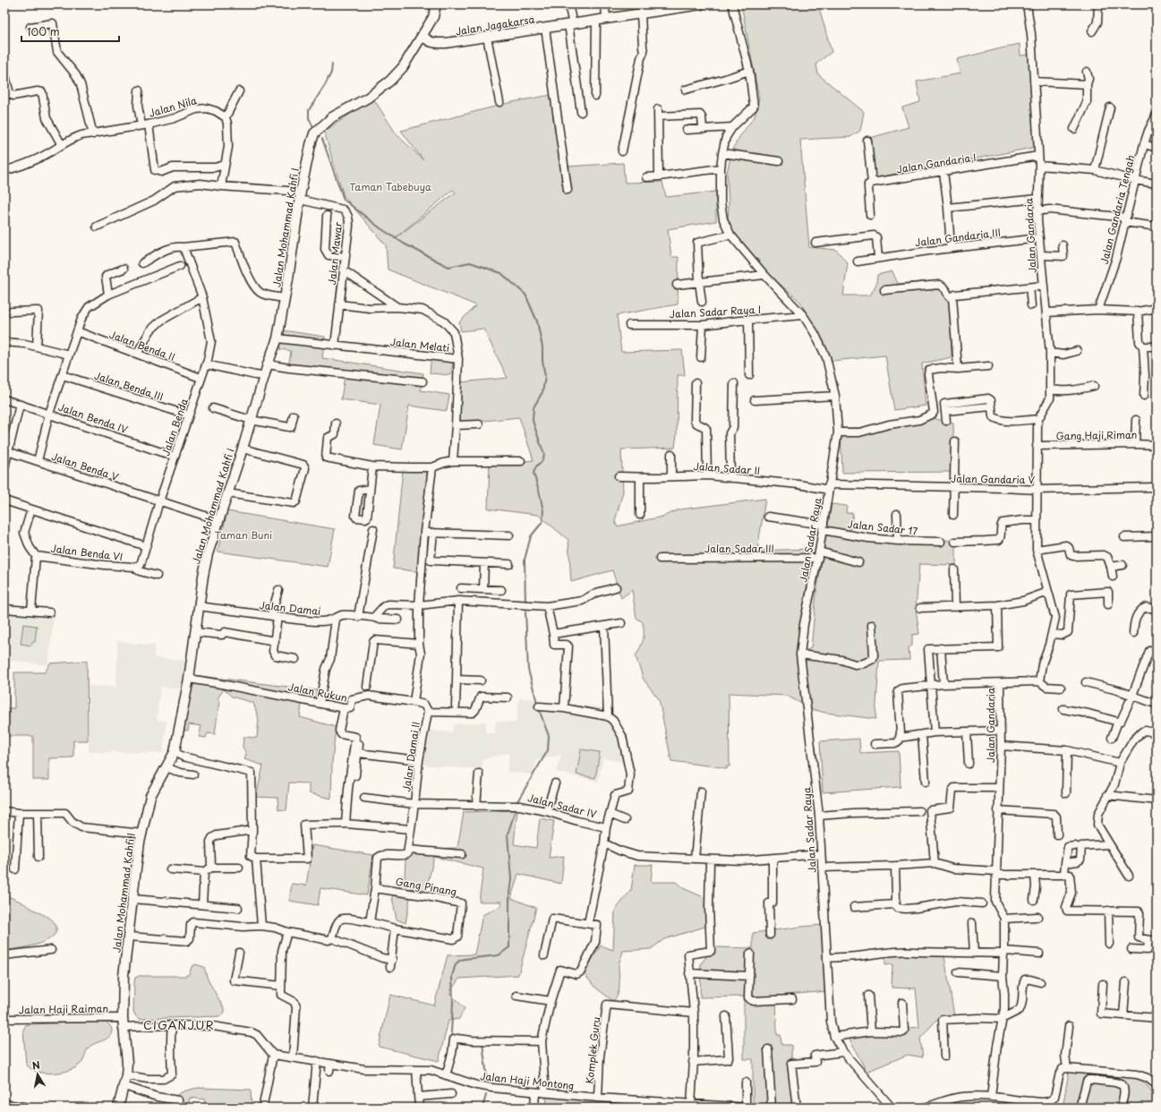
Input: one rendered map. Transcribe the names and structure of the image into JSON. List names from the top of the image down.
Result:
{
  "streets": {
    "main road": ["Jalan Jagakarsa", "Jalan Mohammad Kahfi I"],
    "street": [
      "Jalan Nila",
      "Jalan Gandaria I",
      "Jalan Gandaria Tengah",
      "Jalan Gandaria",
      "Jalan Gandaria III",
      "Jalan Mawar",
      "Jalan Sadar Raya I",
      "Jalan Melati",
      "Jalan Benda II",
      "Jalan Benda III",
      "Jalan Benda IV",
      "Jalan Benda",
      "Gang Haji Riman",
      "Jalan Benda V",
      "Jalan Sadar II",
      "Jalan Gandaria V",
      "Jalan Sadar 17",
      "Jalan Sadar Raya",
      "Jalan Sadar III",
      "Jalan Benda VI",
      "Jalan Damai",
      "Jalan Rukun",
      "Jalan Damai II",
      "Jalan Sadar IV",
      "Gang Pinang",
      "Jalan Haji Raiman",
      "Komplek Guru",
      "Jalan Haji Montong"
    ]
  },
  "crossings": [
    ["Jalan Jagakarsa", "Jalan Mohammad Kahfi I"],
    ["Jalan Gandaria I", "Jalan Gandaria"],
    ["Jalan Mohammad Kahfi I", "Jalan Mawar"],
    ["Jalan Mohammad Kahfi I", "Jalan Melati"],
    ["Jalan Mohammad Kahfi I", "Jalan Damai"],
    ["Jalan Mohammad Kahfi I", "Jalan Rukun"],
    ["Jalan Mohammad Kahfi I", "Jalan Haji Raiman"],
    ["Jalan Gandaria", "Jalan Gandaria III"],
    ["Jalan Mawar", "Jalan Melati"],
    ["Jalan Sadar Raya I", "Jalan Sadar Raya"],
    ["Jalan Benda II", "Jalan Benda"],
    ["Jalan Benda III", "Jalan Benda"],
    ["Jalan Benda IV", "Jalan Benda"],
    ["Jalan Benda", "Jalan Benda V"],
    ["Jalan Benda", "Jalan Benda VI"],
    ["Jalan Benda V", "Jalan Benda VI"],
    ["Jalan Sadar II", "Jalan Gandaria V"],
    ["Jalan Sadar II", "Jalan Sadar Raya"],
    ["Jalan Gandaria V", "Jalan Sadar Raya"],
    ["Jalan Sadar 17", "Jalan Sadar Raya"],
    ["Jalan Sadar Raya", "Jalan Sadar III"],
    ["Jalan Rukun", "Jalan Damai II"],
    ["Jalan Damai II", "Jalan Sadar IV"],
    ["Komplek Guru", "Jalan Haji Montong"]
  ],
  "districts": ["CIGANJUR"],
  "parks": ["Taman Tabebuya", "Taman Buni"],
  "scale_bar": "100 m",
  "north": "top"
}
